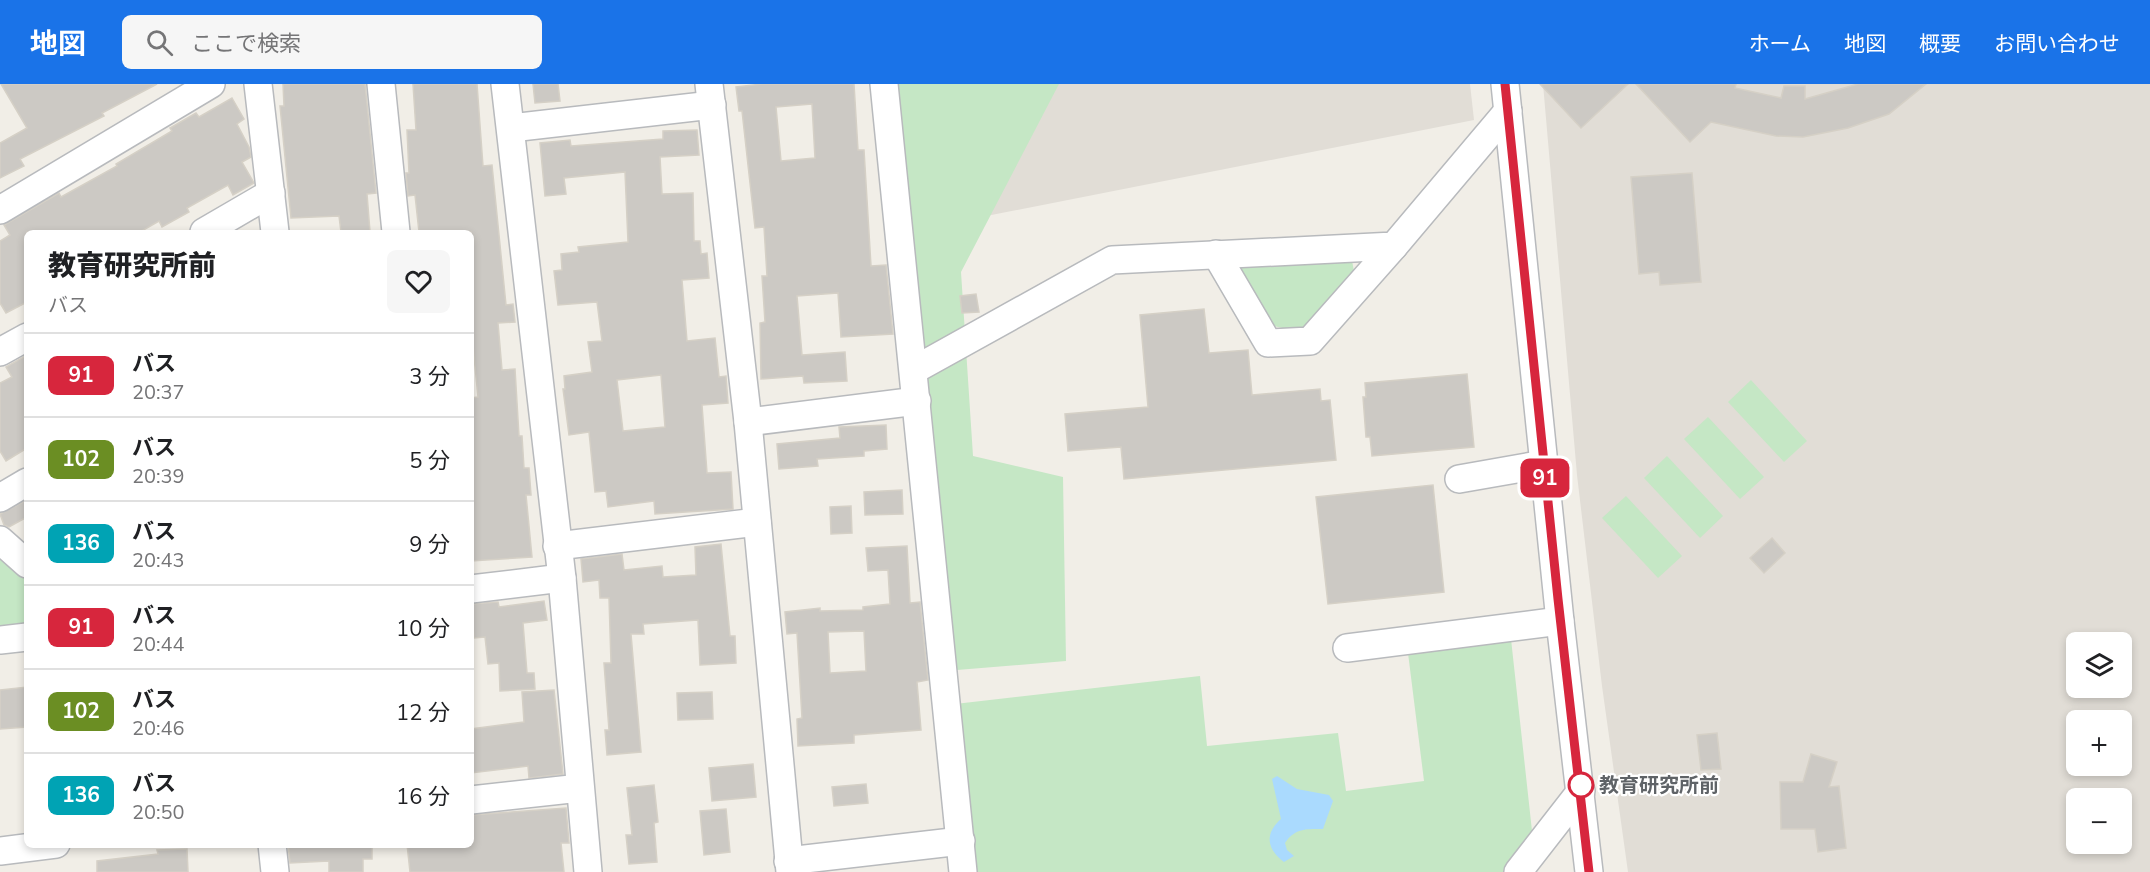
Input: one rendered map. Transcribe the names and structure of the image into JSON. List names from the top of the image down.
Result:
{
  "places": ["教育研究所前"],
  "lines": ["bus line 91"],
  "page": {
    "header": "地図",
    "search": "ここで検索",
    "nav": [
      "ホーム",
      "地図",
      "概要",
      "お問い合わせ"
    ],
    "on_map": "91",
    "heading": ["教育研究所前", "バス"],
    "list": [
      {
        "mark": "91",
        "name": "バス",
        "note": "20:37",
        "value": "3 分"
      },
      {
        "mark": "102",
        "name": "バス",
        "note": "20:39",
        "value": "5 分"
      },
      {
        "mark": "136",
        "name": "バス",
        "note": "20:43",
        "value": "9 分"
      },
      {
        "mark": "91",
        "name": "バス",
        "note": "20:44",
        "value": "10 分"
      },
      {
        "mark": "102",
        "name": "バス",
        "note": "20:46",
        "value": "12 分"
      },
      {
        "mark": "136",
        "name": "バス",
        "note": "20:50",
        "value": "16 分"
      }
    ],
    "map_buttons": ["+", "−"]
  }
}
